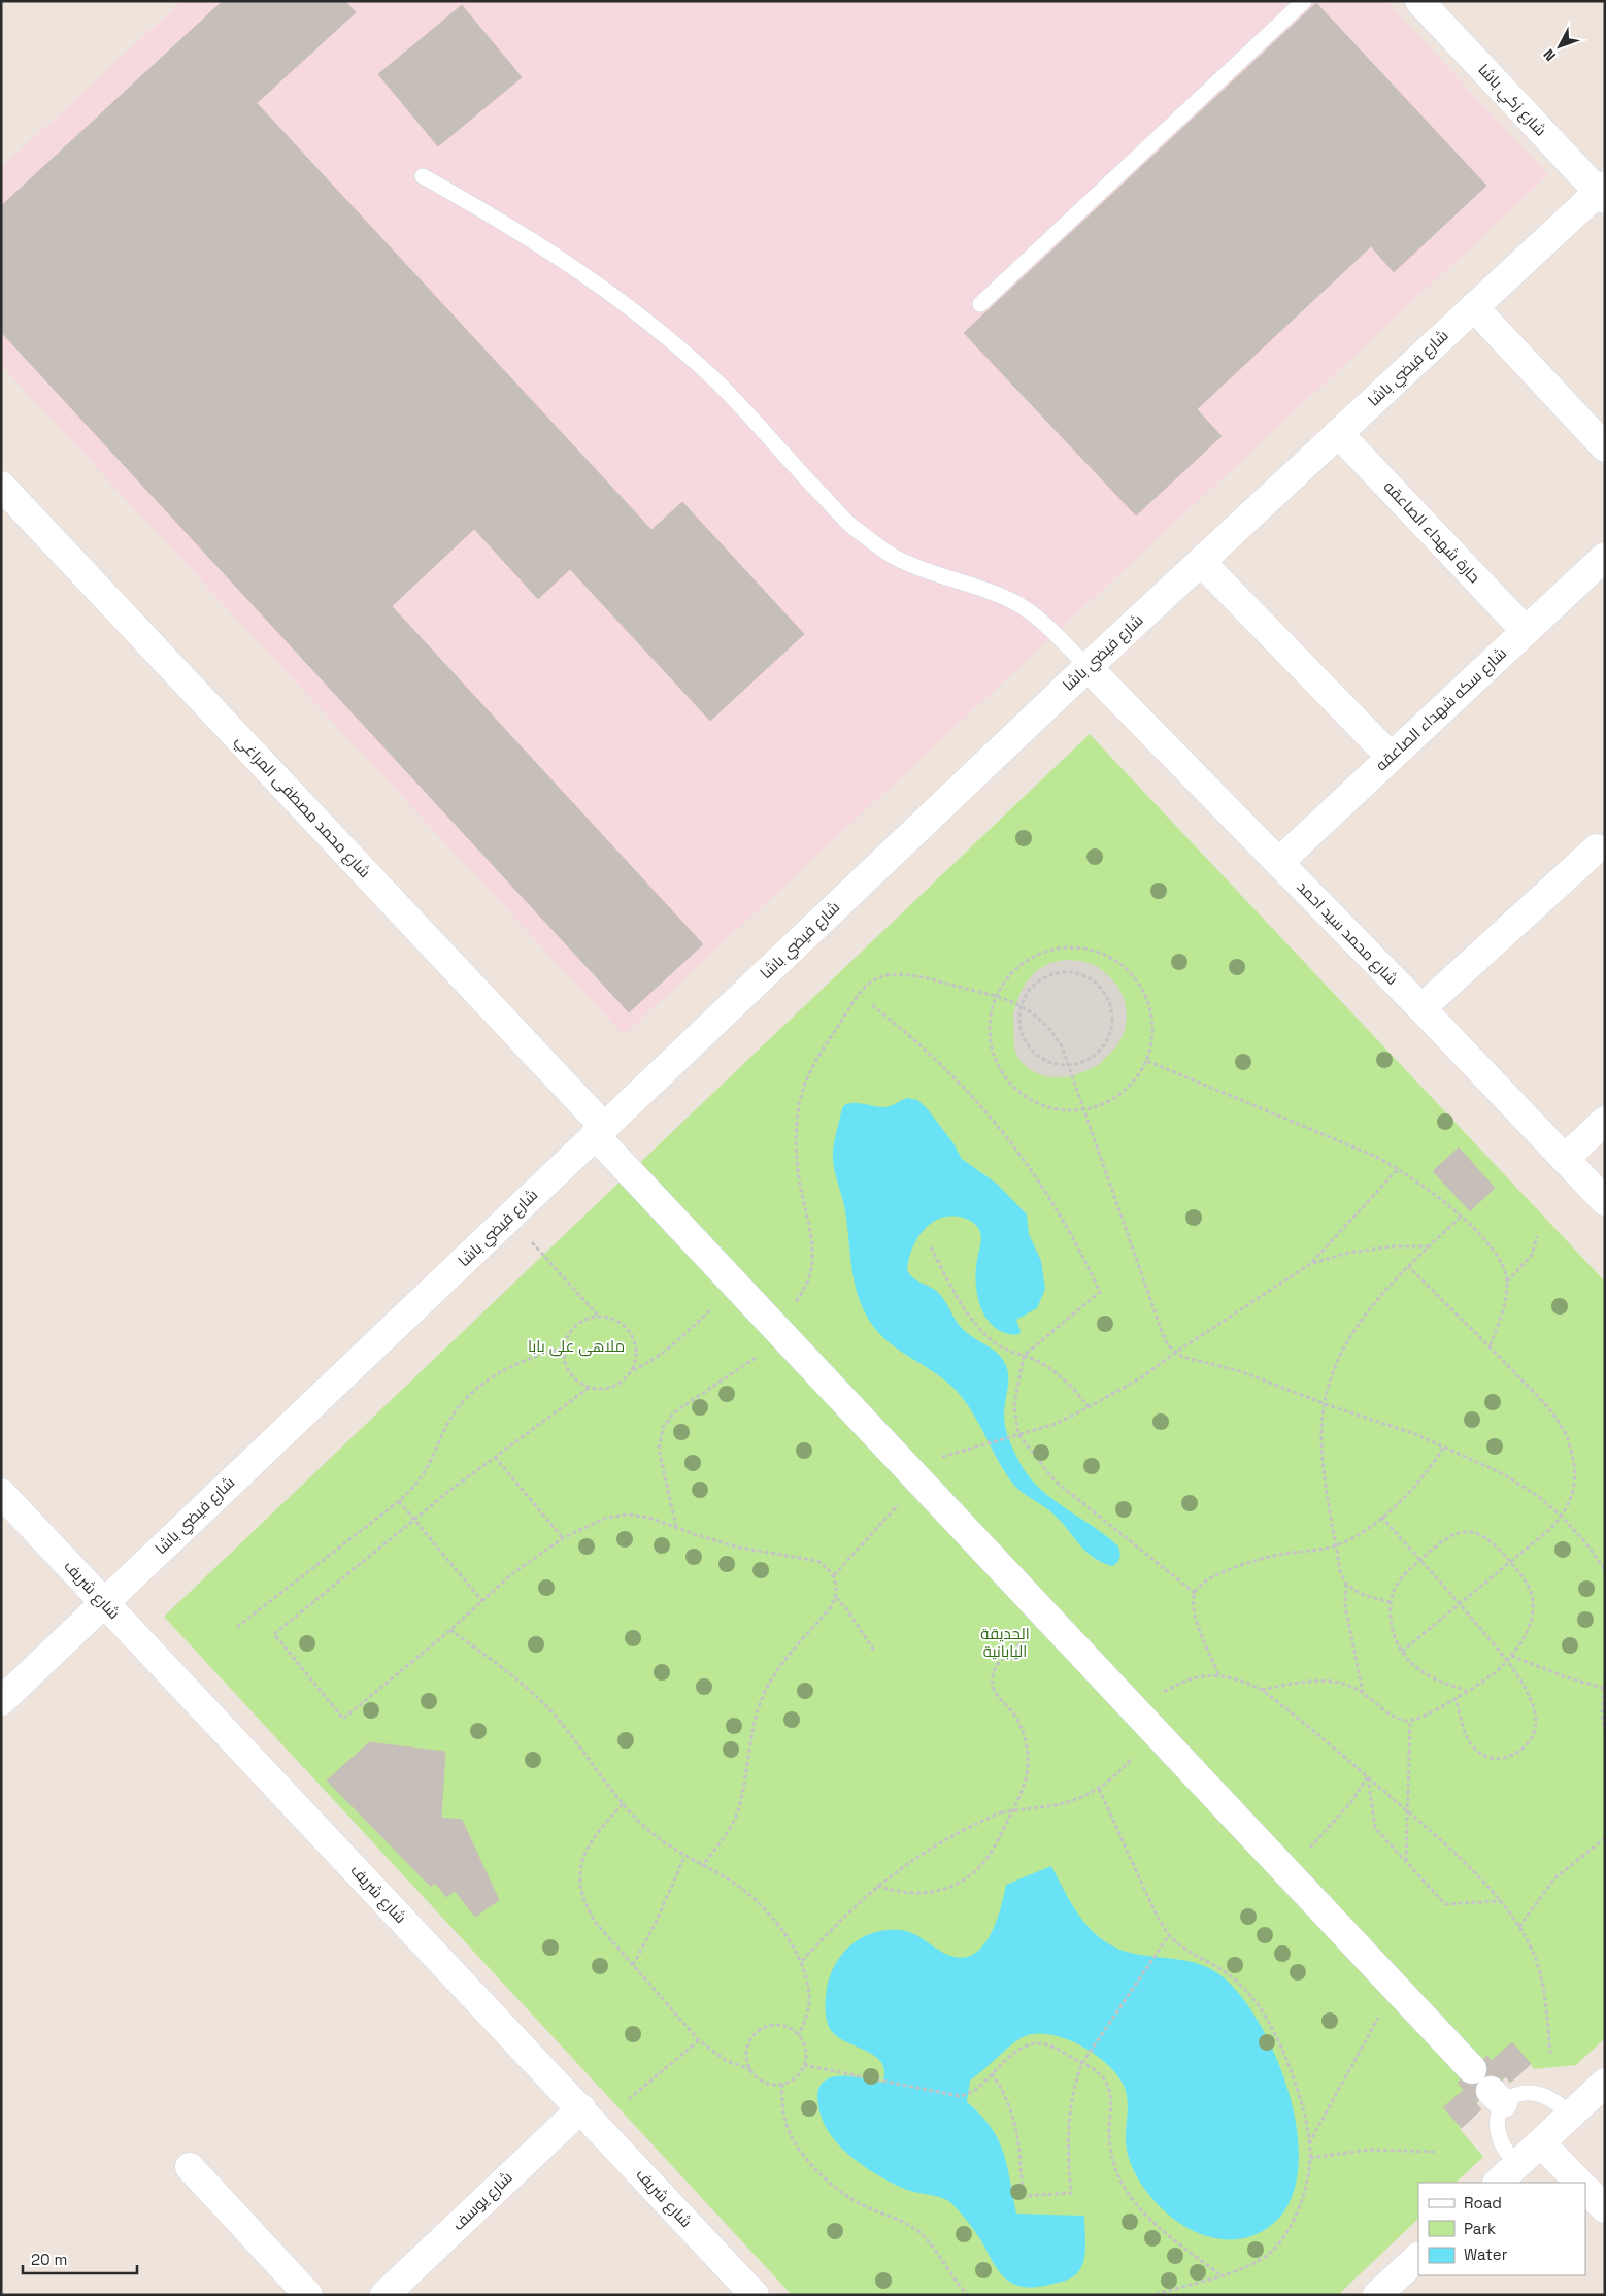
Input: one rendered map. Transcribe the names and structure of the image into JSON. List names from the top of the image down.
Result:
{
  "streets": {
    "street": [
      "شارع زكي باشا",
      "شارع فيضي باشا",
      "حارة شهداء الصاعقه",
      "شارع سكه شهداء الصاعقه",
      "شارع محمد مصطفى المراغي",
      "شارع محمد سيد احمد",
      "شارع شريف",
      "شارع يوسف"
    ]
  },
  "crossings": [
    ["شارع زكي باشا", "شارع فيضي باشا"],
    ["شارع فيضي باشا", "حارة شهداء الصاعقه"],
    ["شارع فيضي باشا", "شارع محمد مصطفى المراغي"],
    ["شارع فيضي باشا", "شارع محمد سيد احمد"],
    ["شارع فيضي باشا", "شارع شريف"],
    ["حارة شهداء الصاعقه", "شارع سكه شهداء الصاعقه"],
    ["شارع سكه شهداء الصاعقه", "شارع محمد سيد احمد"],
    ["شارع شريف", "شارع يوسف"]
  ],
  "parks": ["ملاهى على بابا", "الحديقة اليابانية"],
  "legend": ["Road", "Park", "Water"],
  "scale_bar": "20 m",
  "north": "bottom left"
}
